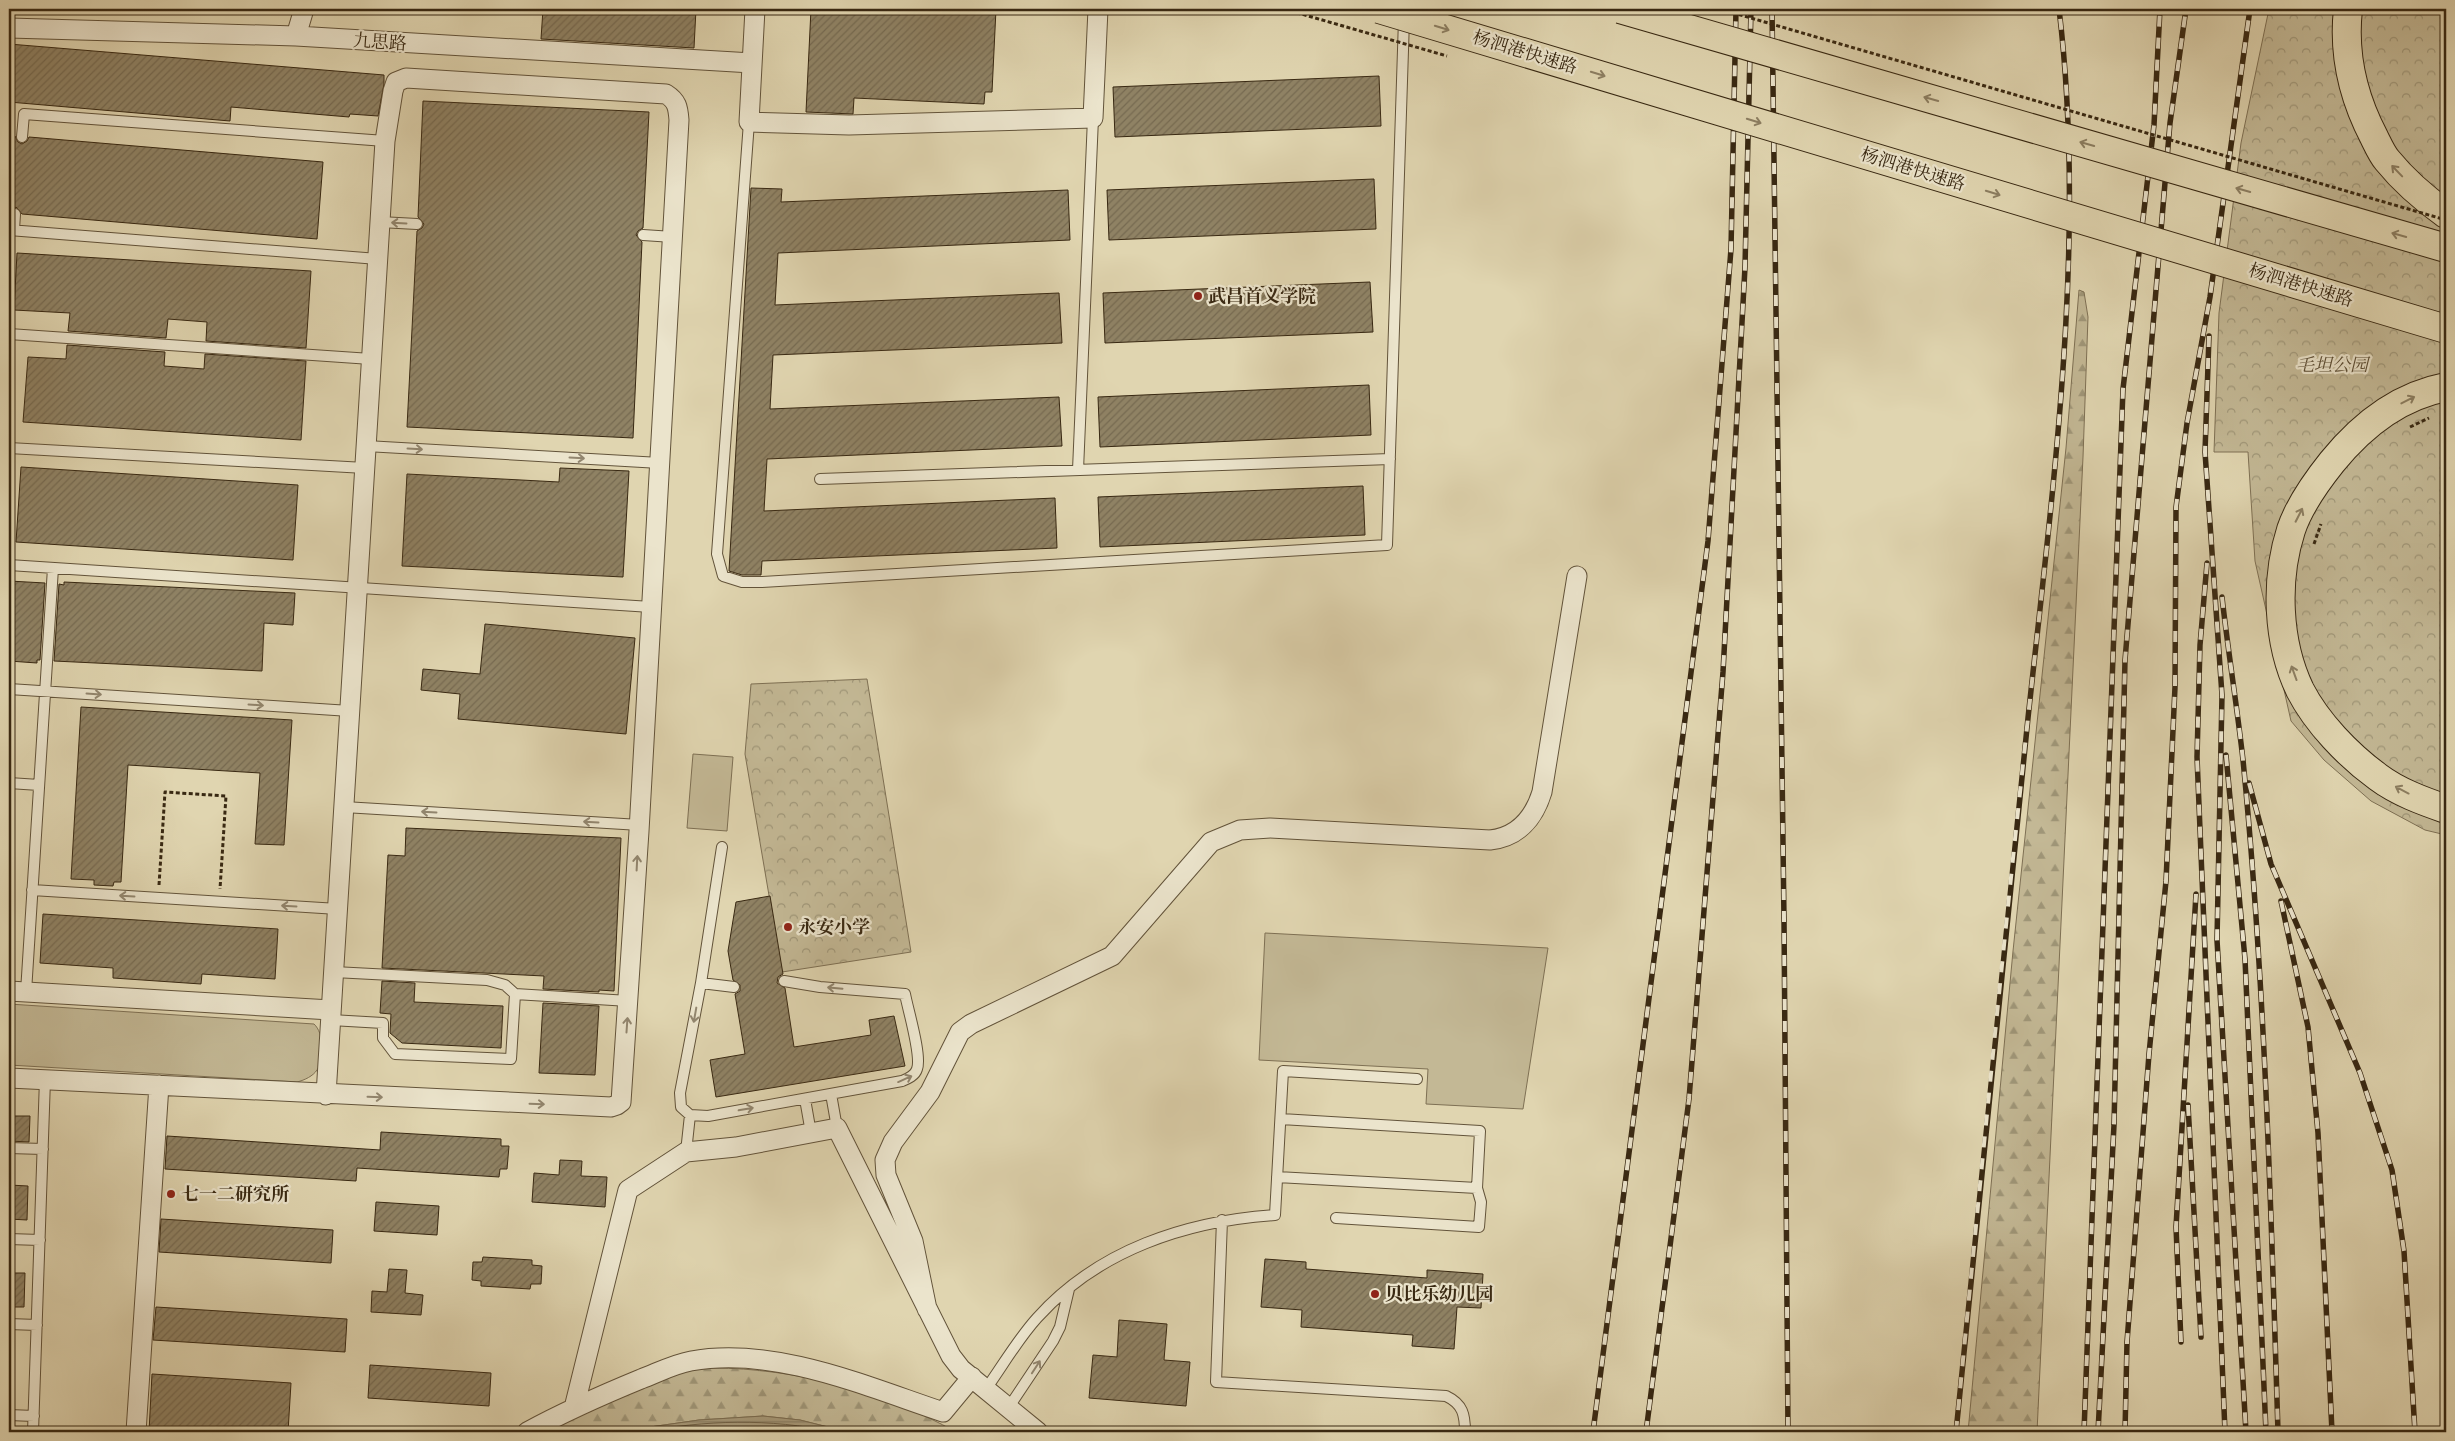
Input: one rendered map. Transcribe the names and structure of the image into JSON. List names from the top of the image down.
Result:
{
  "streets": {
    "highway": ["杨泗港快速路"],
    "street": ["九思路"]
  },
  "parks": ["毛坦公园"],
  "places": [
    "武昌首义学院",
    "永安小学",
    "七一二研究所",
    "贝比乐幼儿园"
  ]
}
